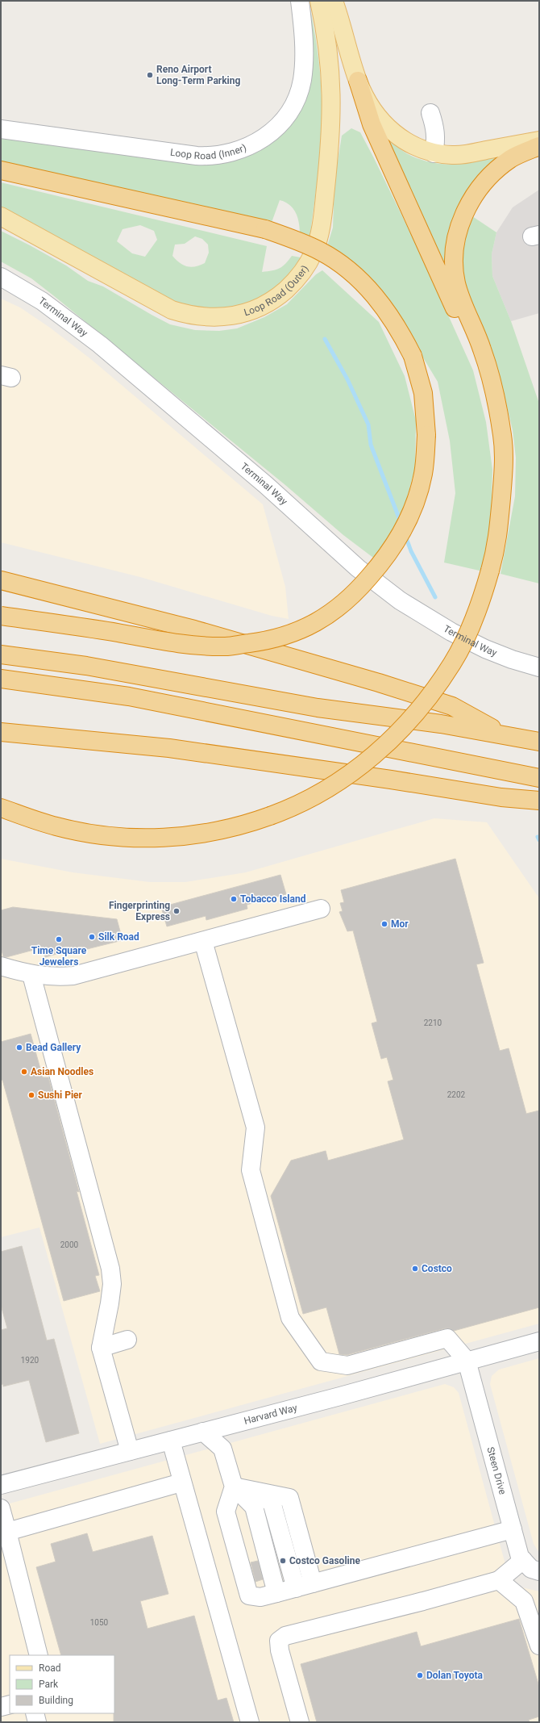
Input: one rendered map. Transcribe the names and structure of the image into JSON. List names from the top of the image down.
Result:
{
  "streets": {
    "main road": ["Loop Road (Outer)"],
    "street": [
      "Loop Road (Inner)",
      "Terminal Way",
      "Harvard Way",
      "Steen Drive"
    ]
  },
  "crossings": [
    ["Harvard Way", "Steen Drive"]
  ],
  "places": [
    "Reno Airport Long-Term Parking",
    "Tobacco Island",
    "Fingerprinting Express",
    "Mor",
    "Silk Road",
    "Time Square Jewelers",
    "Bead Gallery",
    "Asian Noodles",
    "Sushi Pier",
    "Costco",
    "Costco Gasoline",
    "Dolan Toyota"
  ],
  "house_numbers": [
    "2210",
    "2202",
    "2000",
    "1920",
    "1050"
  ],
  "legend": ["Road", "Park", "Building"]
}
